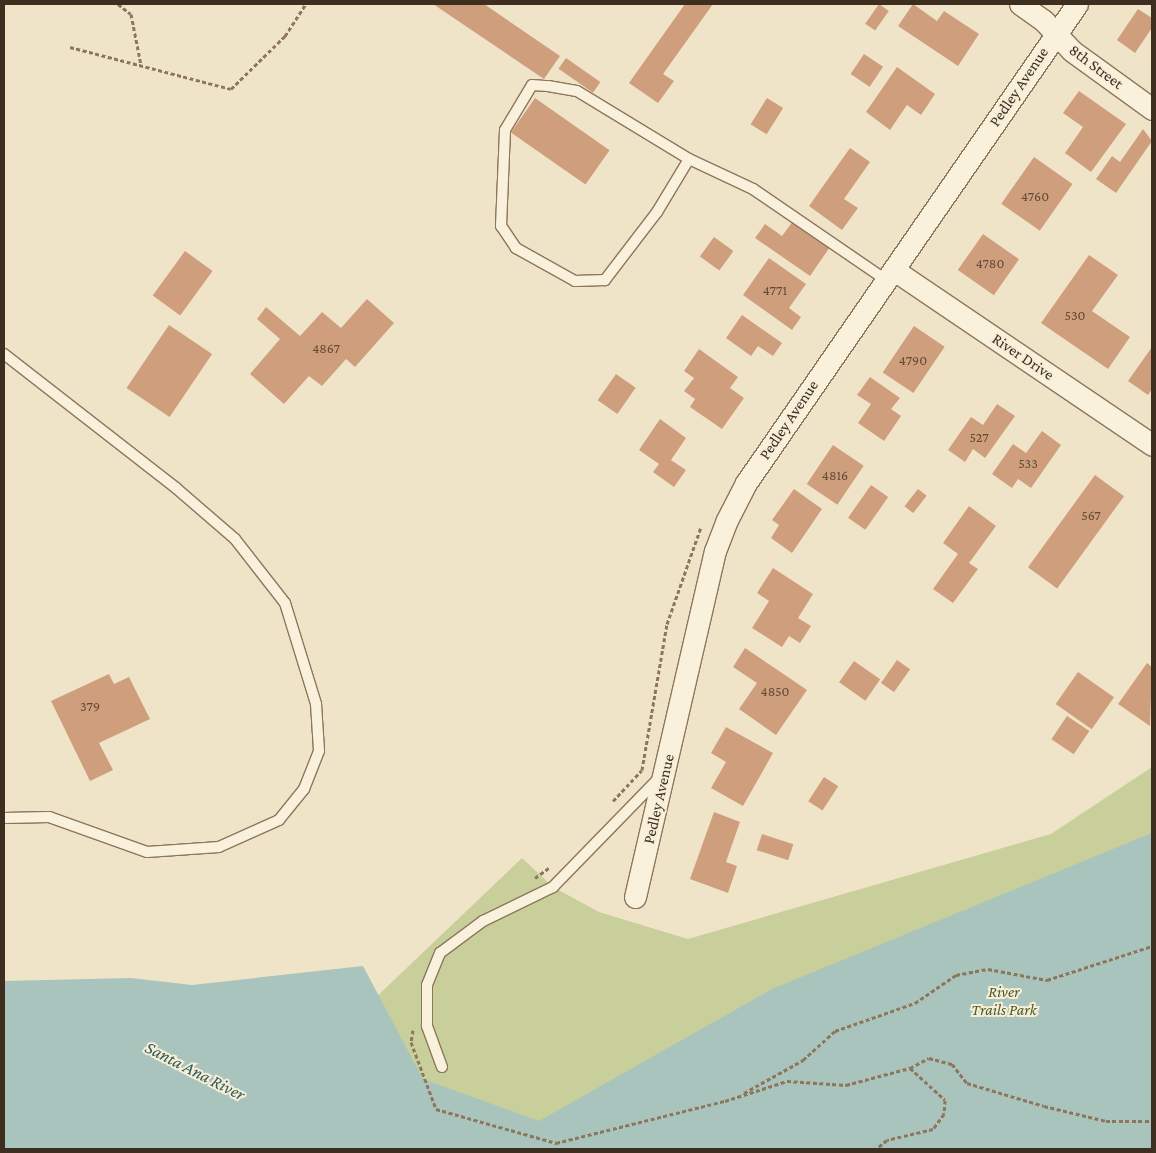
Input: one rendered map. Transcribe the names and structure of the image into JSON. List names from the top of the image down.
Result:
{
  "streets": {
    "street": ["8th Street", "Pedley Avenue", "River Drive"]
  },
  "crossings": [
    ["8th Street", "Pedley Avenue"],
    ["Pedley Avenue", "River Drive"]
  ],
  "water": ["Santa Ana River"],
  "parks": ["River Trails Park"],
  "house_numbers": [
    "4760",
    "4780",
    "4771",
    "530",
    "4867",
    "4790",
    "527",
    "533",
    "4816",
    "567",
    "4850",
    "379"
  ]
}
